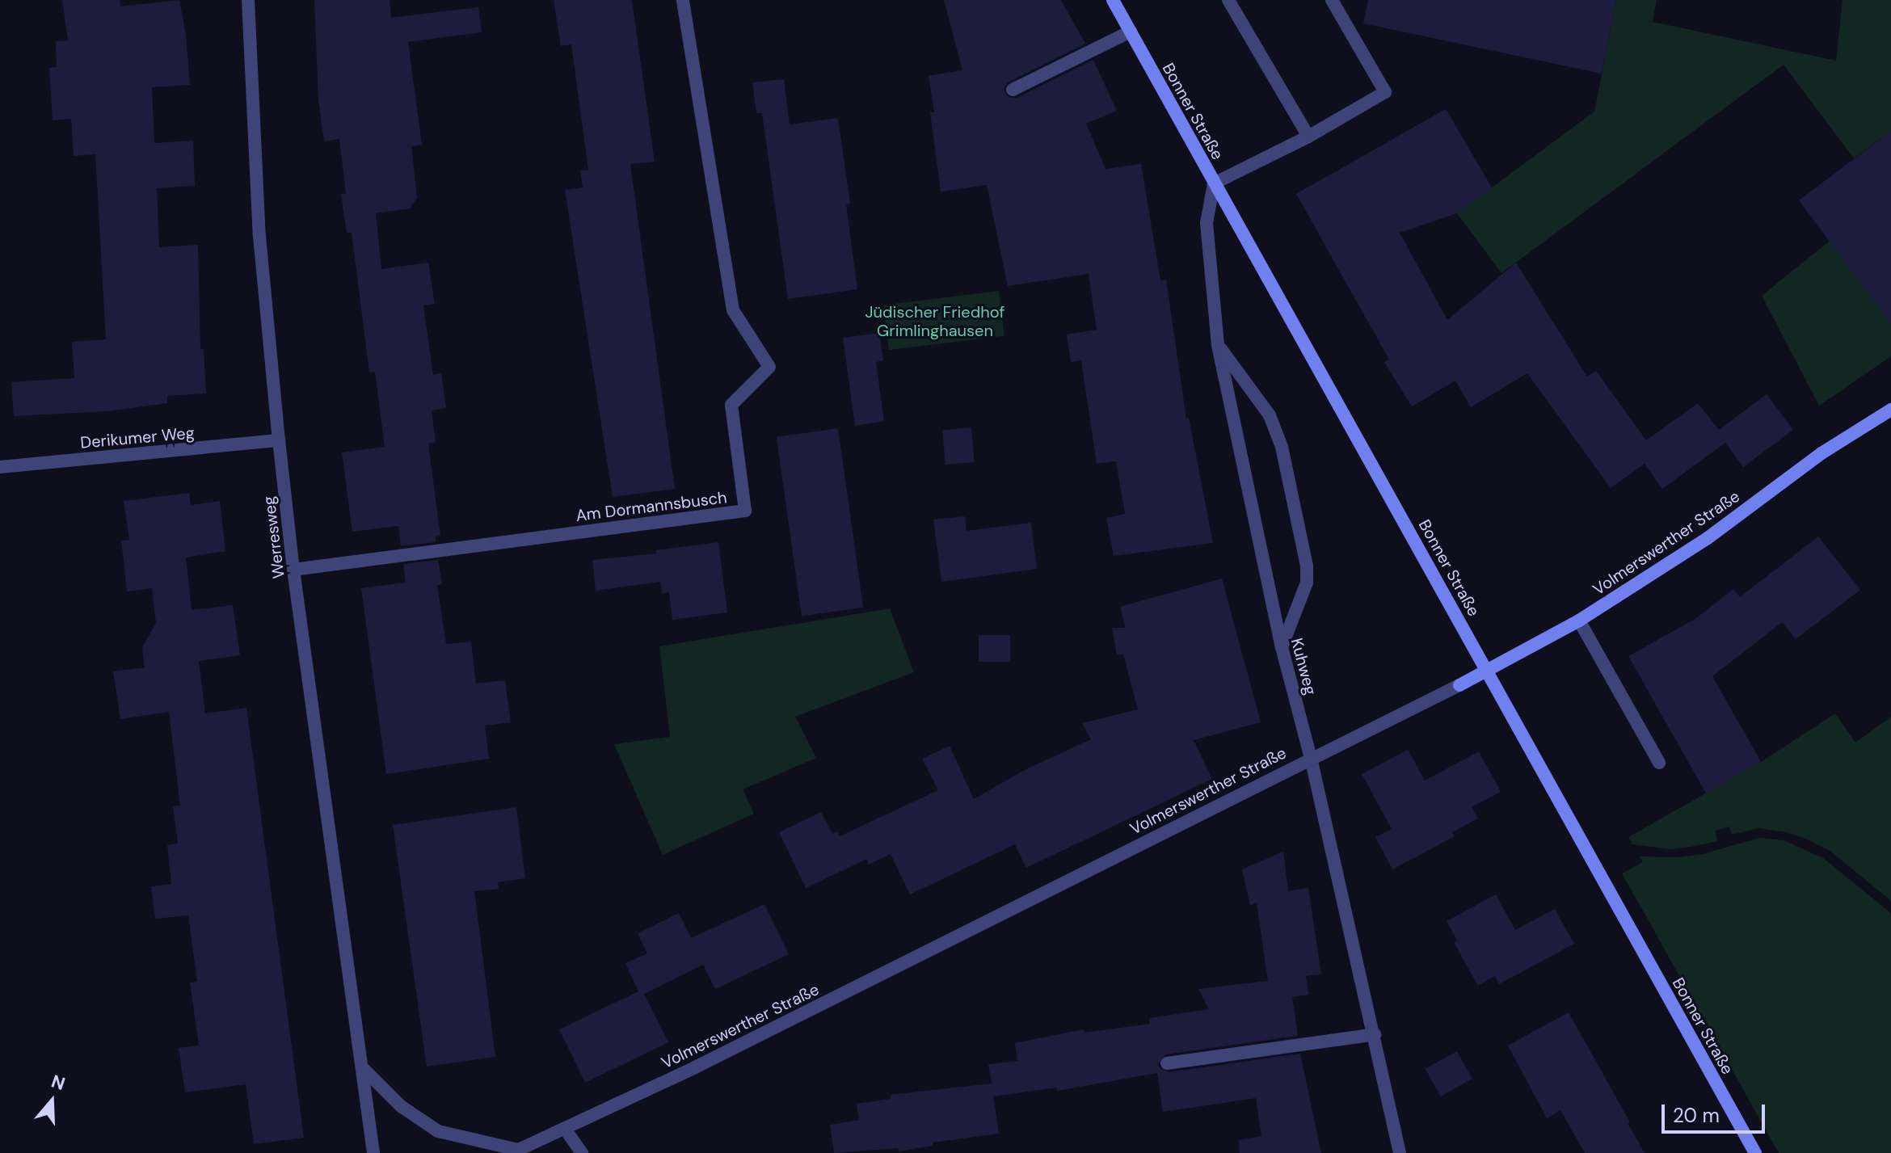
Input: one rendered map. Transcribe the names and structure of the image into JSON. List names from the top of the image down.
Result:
{
  "streets": {
    "main road": ["Bonner Straße", "Volmerswerther Straße"],
    "street": [
      "Derikumer Weg",
      "Am Dormannsbusch",
      "Werresweg",
      "Kuhweg"
    ]
  },
  "crossings": [
    ["Bonner Straße", "Volmerswerther Straße"],
    ["Bonner Straße", "Kuhweg"],
    ["Derikumer Weg", "Werresweg"],
    ["Am Dormannsbusch", "Werresweg"],
    ["Volmerswerther Straße", "Kuhweg"]
  ],
  "parks": ["Jüdischer Friedhof Grimlinghausen"],
  "scale_bar": "20 m",
  "north": "top"
}
